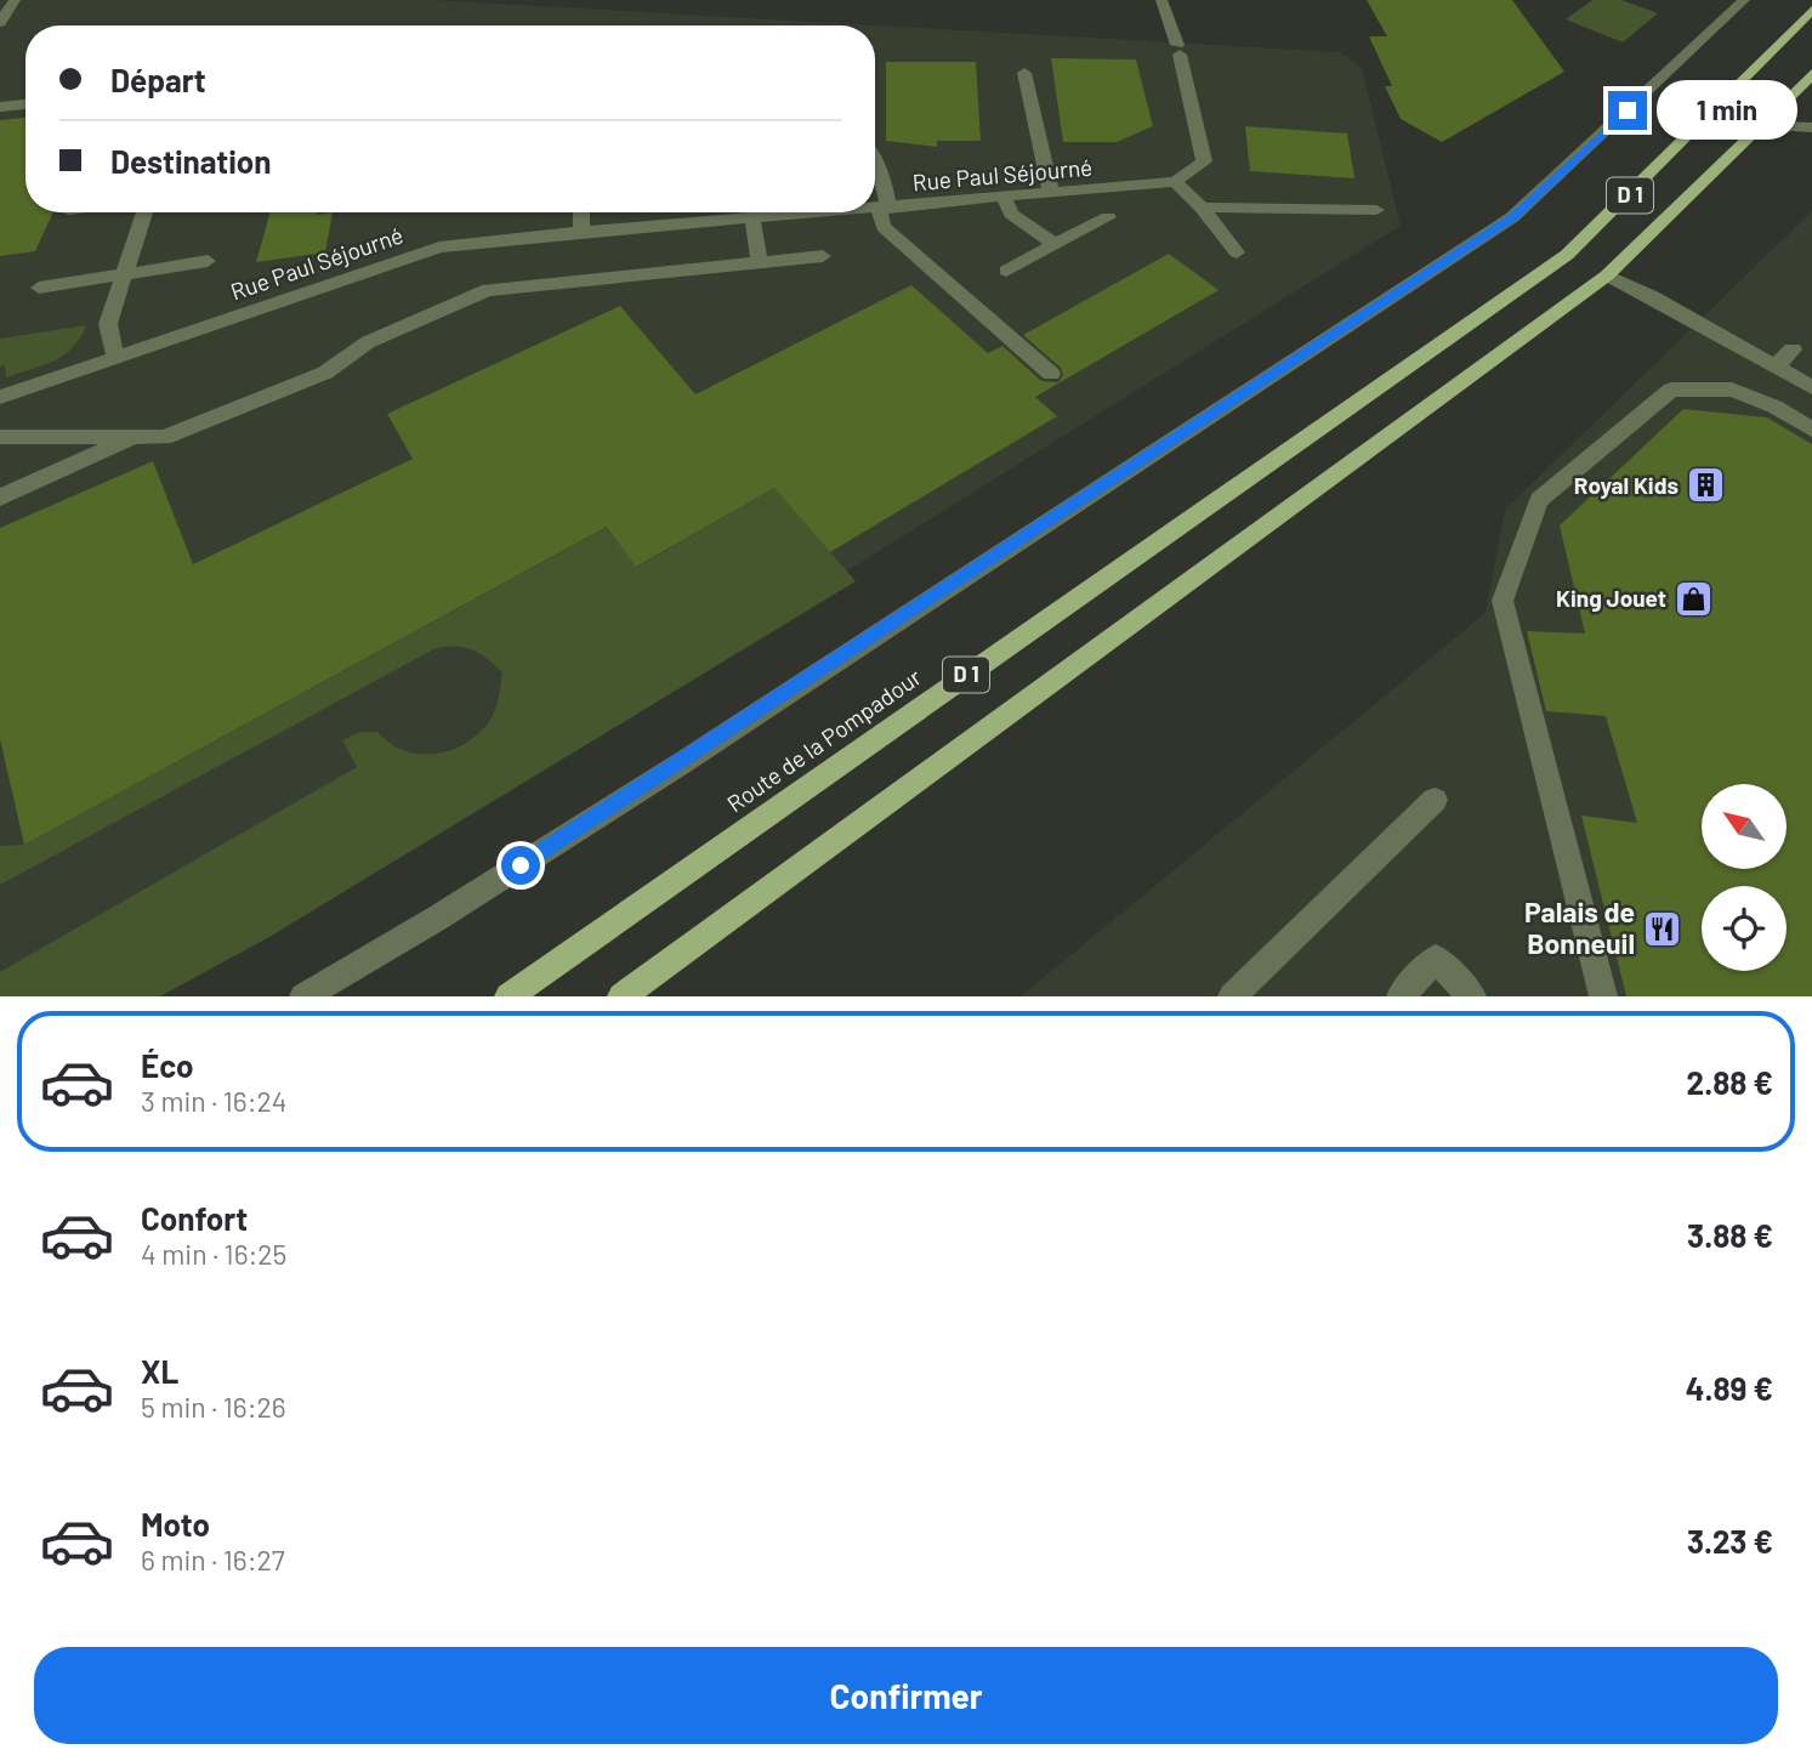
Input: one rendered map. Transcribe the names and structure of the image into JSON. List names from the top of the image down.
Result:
{
  "streets": {
    "main road": ["D 1", "Route de la Pompadour"],
    "street": ["Rue Paul Séjourné"]
  },
  "places": {
    "building": ["Royal Kids"],
    "shop": ["King Jouet"],
    "restaurant": ["Palais de Bonneuil"]
  },
  "north": "top left",
  "page": {
    "banner": ["Départ", "Destination"],
    "bubble": "1 min",
    "list": [
      {
        "name": "Éco",
        "note": "3 min · 16:24",
        "value": "2.88 €"
      },
      {
        "name": "Confort",
        "note": "4 min · 16:25",
        "value": "3.88 €"
      },
      {
        "name": "XL",
        "note": "5 min · 16:26",
        "value": "4.89 €"
      },
      {
        "name": "Moto",
        "note": "6 min · 16:27",
        "value": "3.23 €"
      }
    ],
    "buttons": "Confirmer"
  }
}
